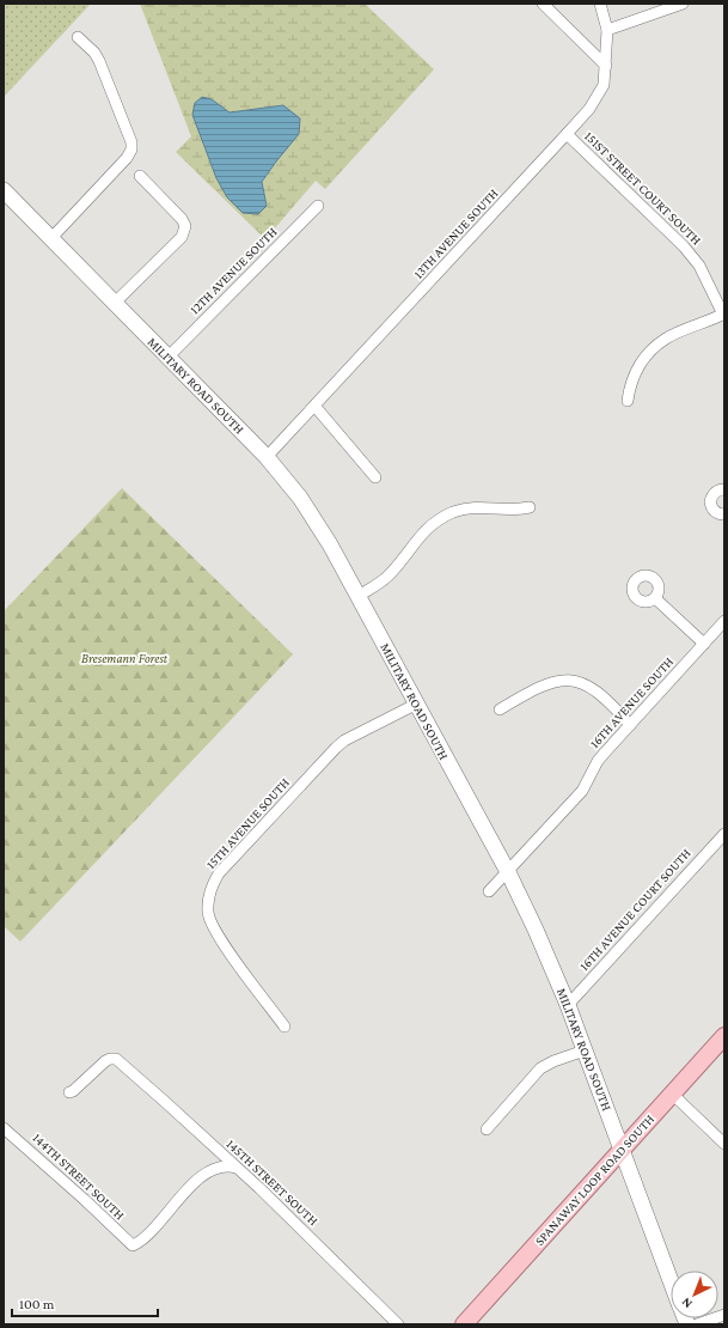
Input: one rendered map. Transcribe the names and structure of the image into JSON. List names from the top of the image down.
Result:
{
  "streets": {
    "main road": ["MILITARY ROAD SOUTH", "SPANAWAY LOOP ROAD SOUTH"],
    "street": [
      "151ST STREET COURT SOUTH",
      "13TH AVENUE SOUTH",
      "12TH AVENUE SOUTH",
      "16TH AVENUE SOUTH",
      "15TH AVENUE SOUTH",
      "16TH AVENUE COURT SOUTH",
      "144TH STREET SOUTH",
      "145TH STREET SOUTH"
    ]
  },
  "crossings": [
    ["151ST STREET COURT SOUTH", "13TH AVENUE SOUTH"],
    ["13TH AVENUE SOUTH", "MILITARY ROAD SOUTH"],
    ["12TH AVENUE SOUTH", "MILITARY ROAD SOUTH"],
    ["MILITARY ROAD SOUTH", "16TH AVENUE SOUTH"],
    ["MILITARY ROAD SOUTH", "15TH AVENUE SOUTH"],
    ["MILITARY ROAD SOUTH", "16TH AVENUE COURT SOUTH"],
    ["MILITARY ROAD SOUTH", "SPANAWAY LOOP ROAD SOUTH"],
    ["144TH STREET SOUTH", "145TH STREET SOUTH"]
  ],
  "parks": ["Bresemann Forest"],
  "scale_bar": "100 m",
  "north": "bottom left"
}
